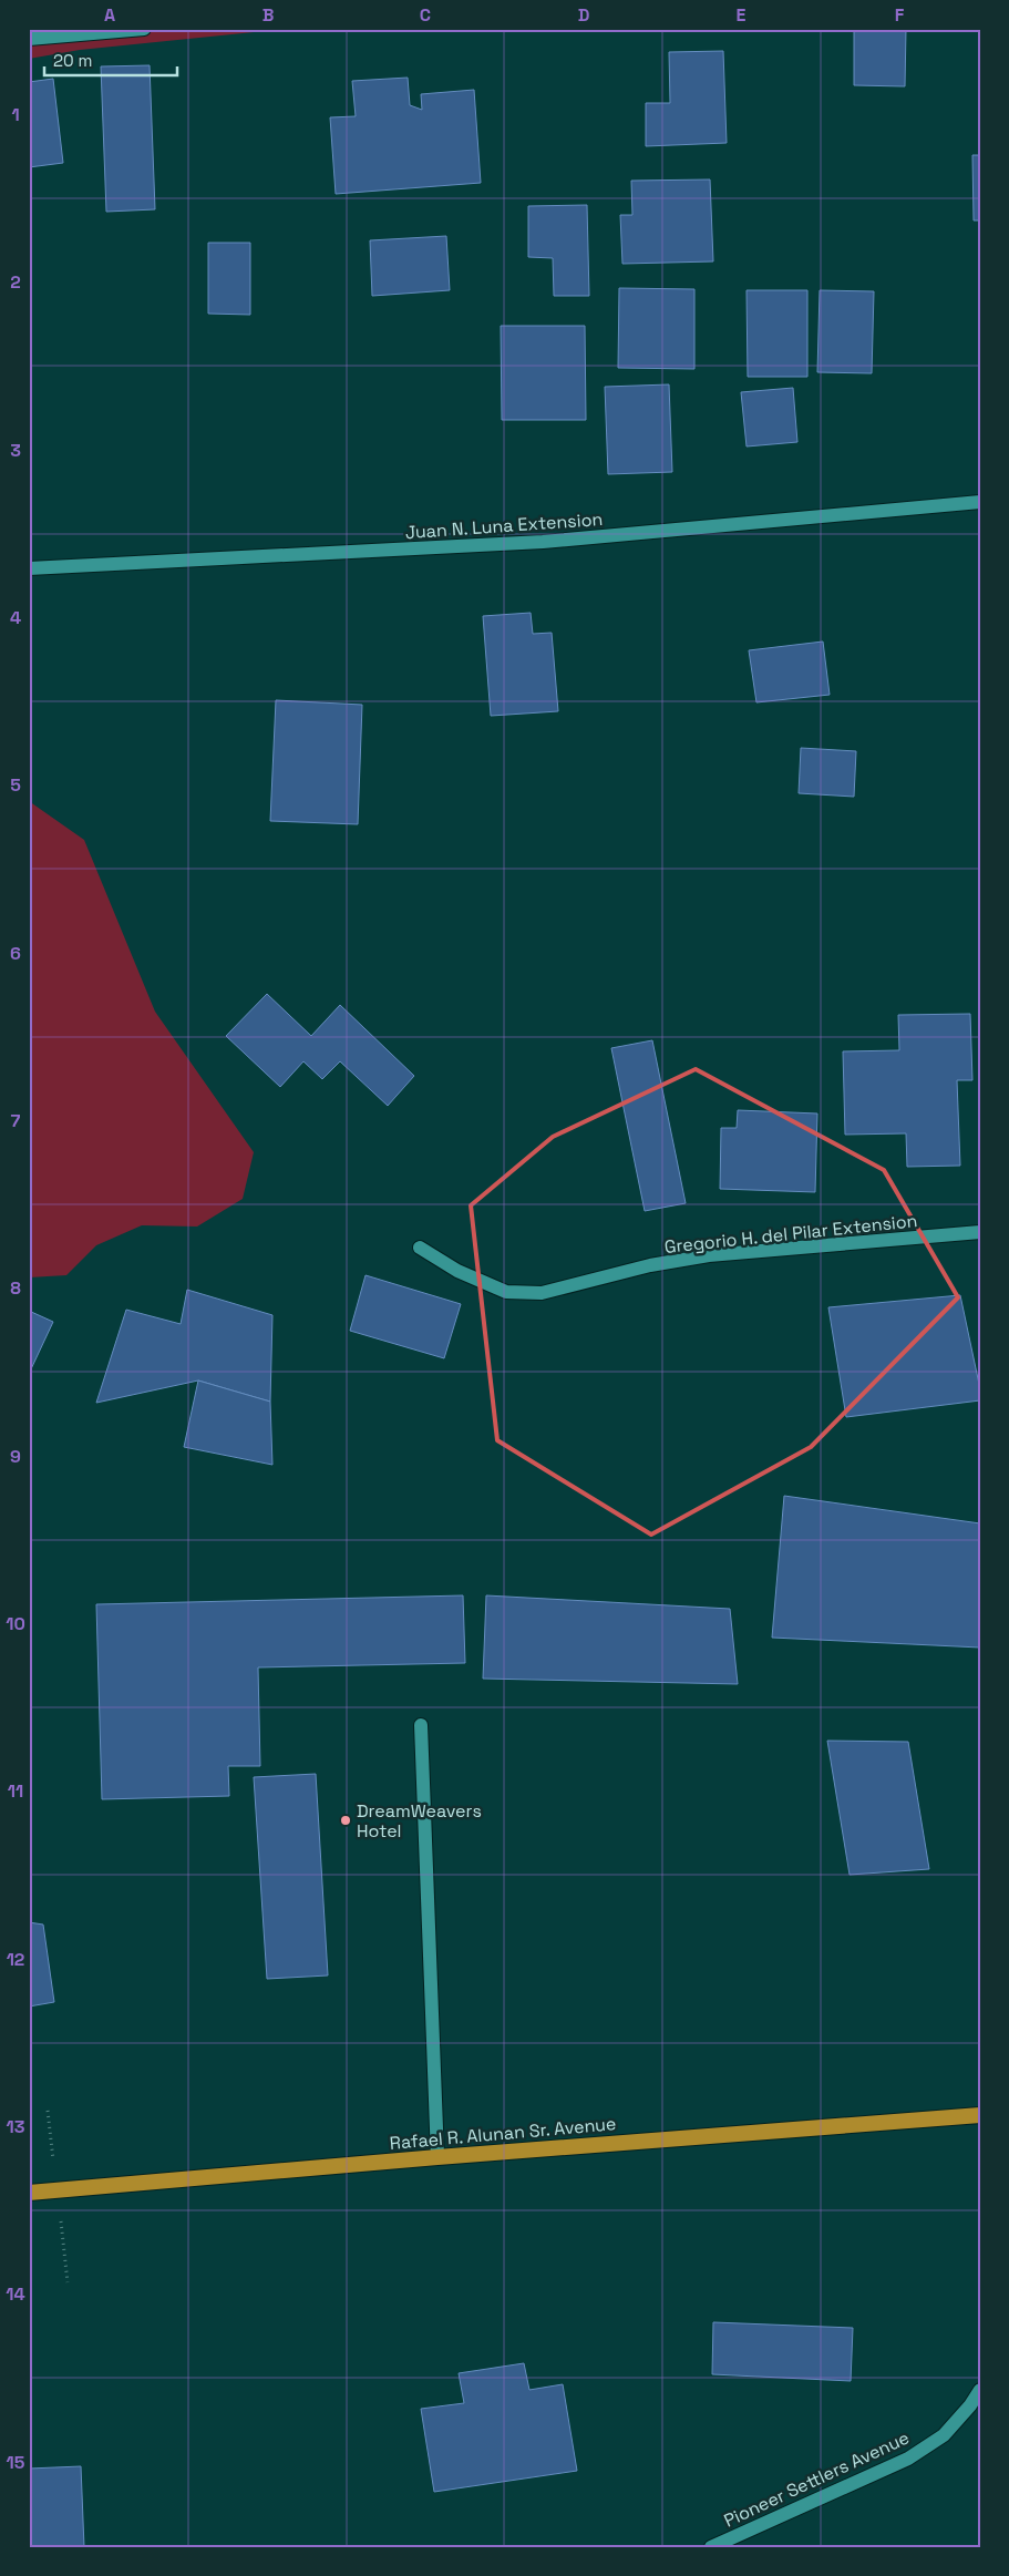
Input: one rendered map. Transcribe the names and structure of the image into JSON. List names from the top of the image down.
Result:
{
  "streets": {
    "highway": ["Rafael R. Alunan Sr. Avenue"],
    "street": ["Juan N. Luna Extension", "Gregorio H. del Pilar Extension", "Pioneer Settlers Avenue"]
  },
  "places": ["DreamWeavers Hotel"],
  "scale_bar": "20 m",
  "grid": {
    "columns": [
      "A",
      "B",
      "C",
      "D",
      "E",
      "F"
    ],
    "rows": [
      "1",
      "2",
      "3",
      "4",
      "5",
      "6",
      "7",
      "8",
      "9",
      "10",
      "11",
      "12",
      "13",
      "14",
      "15"
    ]
  }
}
